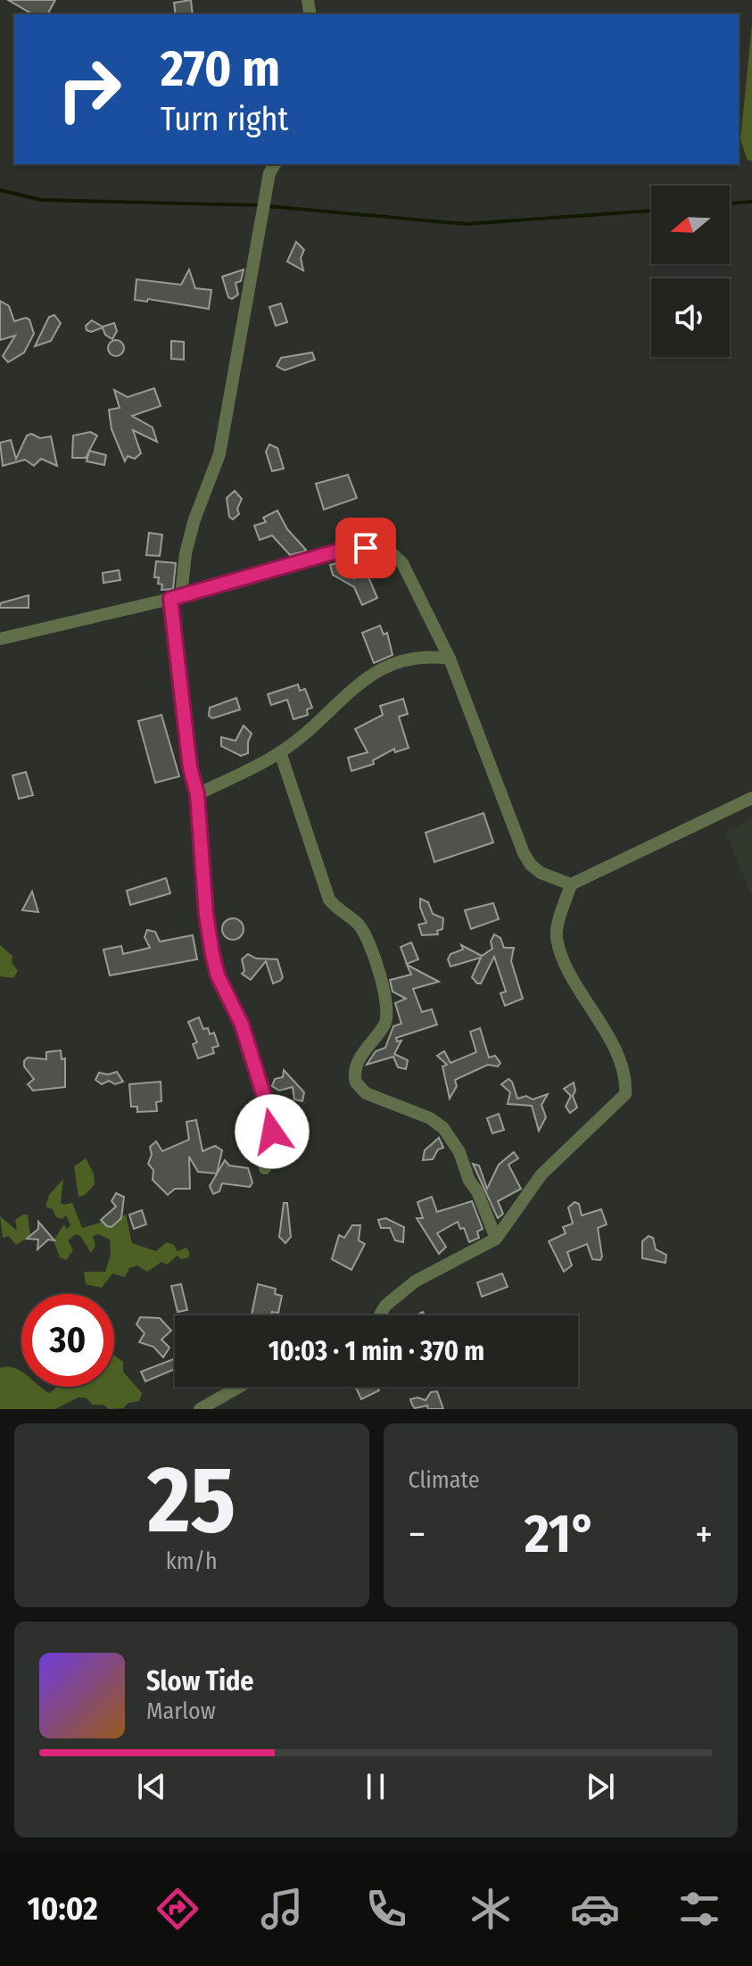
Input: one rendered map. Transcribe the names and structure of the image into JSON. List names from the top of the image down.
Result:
{
  "north": "left",
  "page": {
    "turn": ["270 m", "Turn right"],
    "limit": "30",
    "trip": "10:03 · 1 min · 370 m",
    "tile": [
      ["25", "km/h"],
      "Climate"
    ],
    "heat": ["−", "21°", "+"],
    "song": ["Slow Tide", "Marlow"],
    "tabs": "10:02"
  }
}
